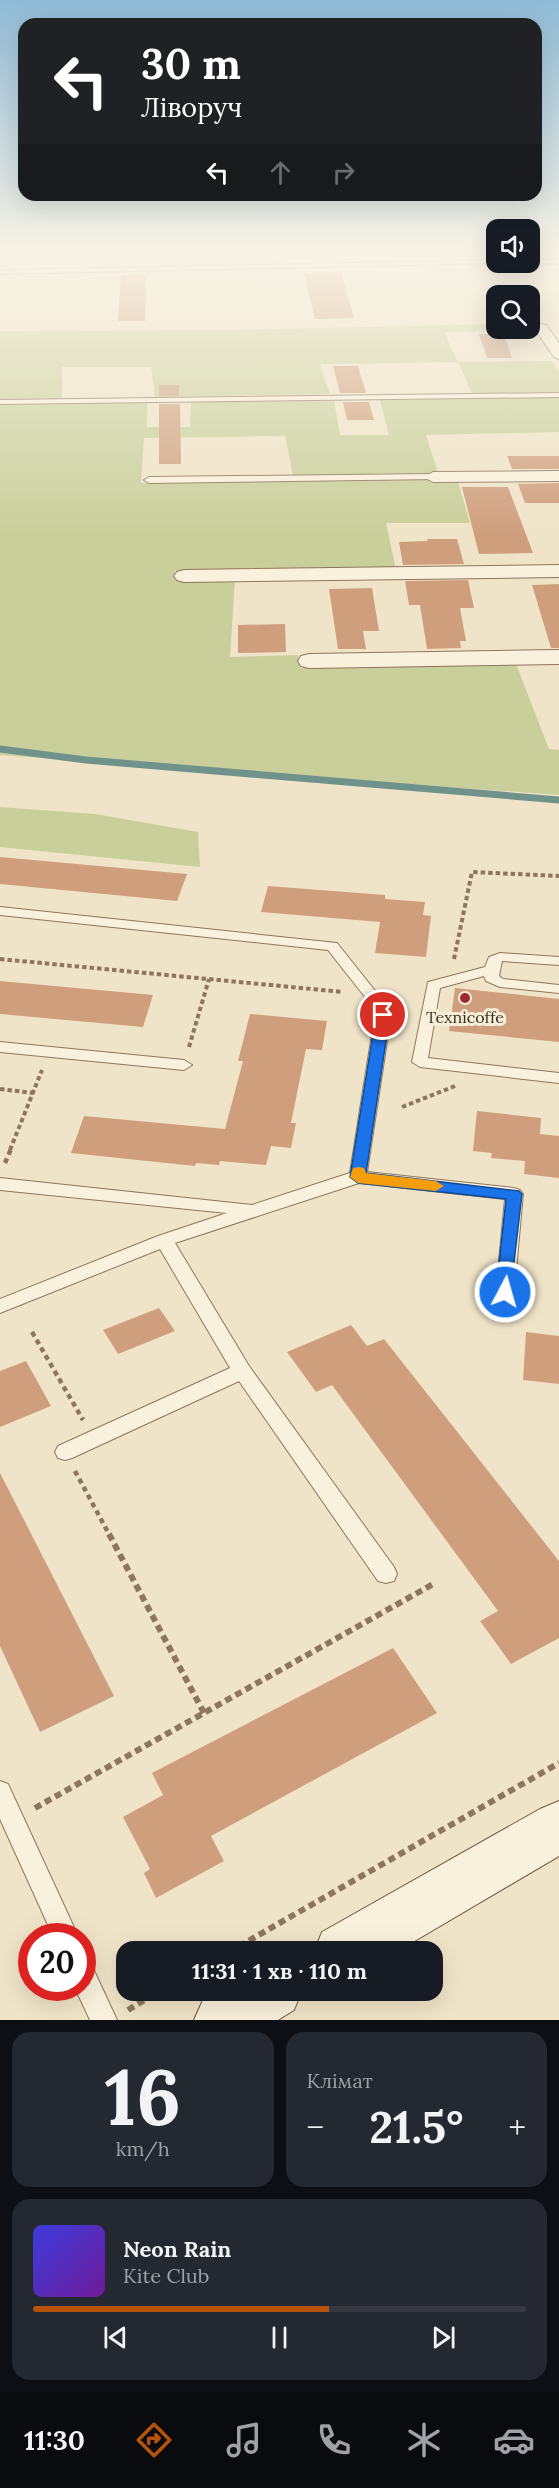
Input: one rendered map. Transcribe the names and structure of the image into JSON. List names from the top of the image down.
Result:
{
  "places": ["Texnicoffe"],
  "page": {
    "turn": ["30 m", "Ліворуч"],
    "limit": "20",
    "trip": "11:31 · 1 хв · 110 m",
    "tile": [
      ["16", "km/h"],
      "Клімат"
    ],
    "heat": ["−", "21.5°", "+"],
    "song": ["Neon Rain", "Kite Club"],
    "tabs": "11:30"
  }
}
